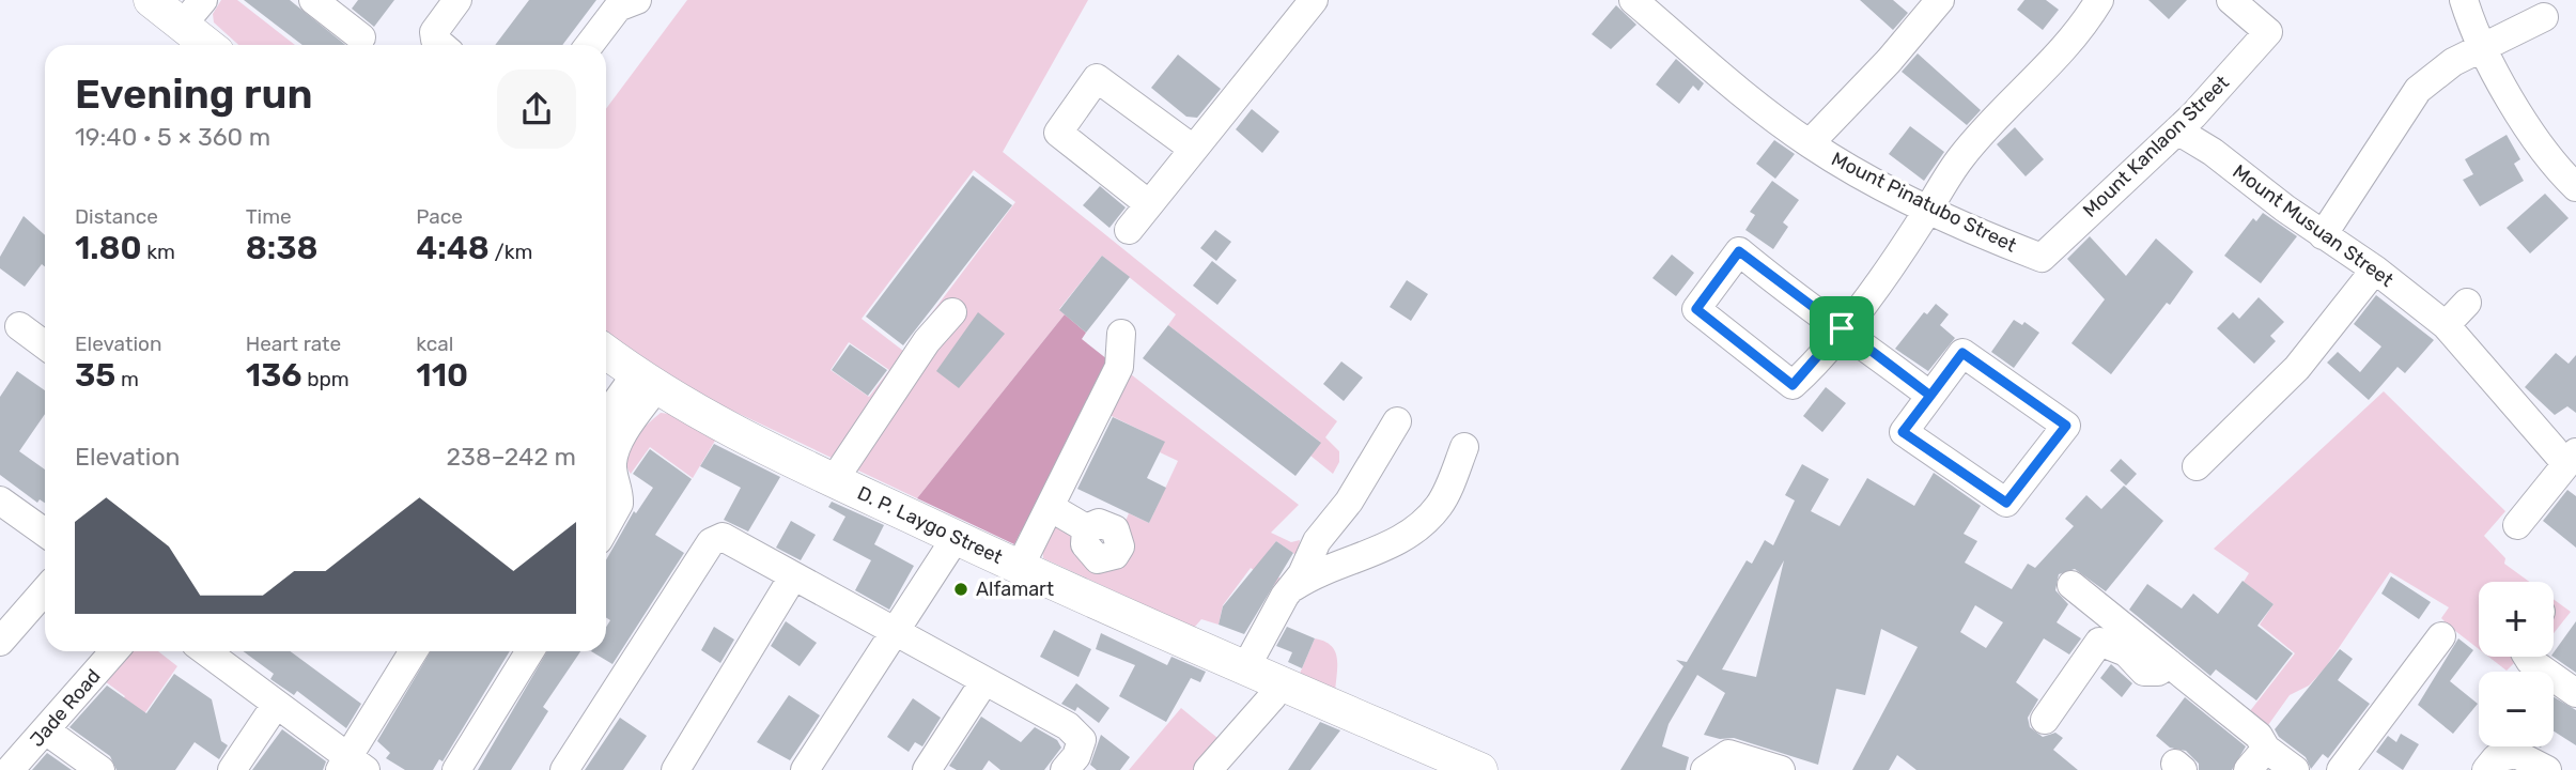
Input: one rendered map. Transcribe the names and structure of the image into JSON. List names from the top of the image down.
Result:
{
  "streets": {
    "main road": ["D. P. Laygo Street"],
    "street": [
      "Mount Kanlaon Street",
      "Mount Pinatubo Street",
      "Mount Musuan Street",
      "Jade Road"
    ]
  },
  "crossings": [
    ["Mount Kanlaon Street", "Mount Pinatubo Street"],
    ["Mount Kanlaon Street", "Mount Musuan Street"]
  ],
  "places": ["Alfamart"],
  "page": {
    "heading": ["Evening run", "19:40 · 5 × 360 m"],
    "stats": [
      ["Distance", "1.80 km"],
      ["Time", "8:38"],
      ["Pace", "4:48 /km"],
      ["Elevation", "35 m"],
      ["Heart rate", "136 bpm"],
      ["kcal", "110"]
    ],
    "chart": ["Elevation", "238–242 m"],
    "map_buttons": ["+", "−"]
  }
}
